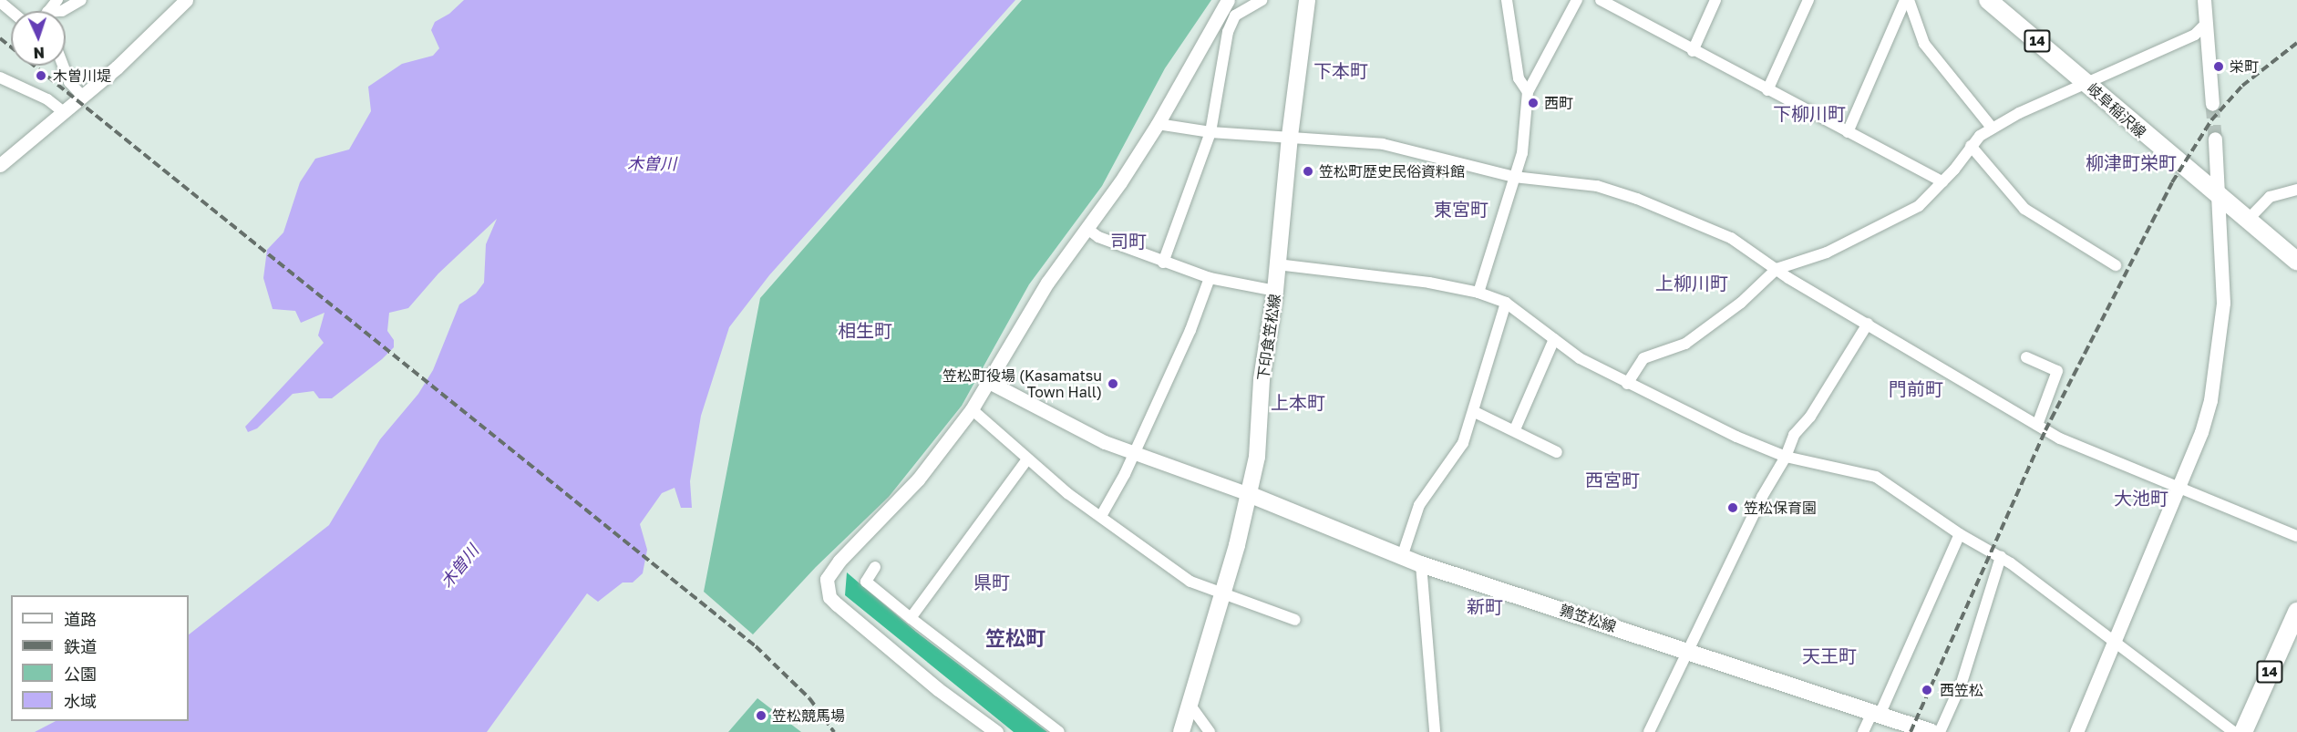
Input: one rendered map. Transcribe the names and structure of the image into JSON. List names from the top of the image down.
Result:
{
  "streets": {
    "main road": [
      "14",
      "岐阜稲沢線",
      "下印食笠松線",
      "鶉笠松線"
    ]
  },
  "crossings": [
    ["下印食笠松線", "鶉笠松線"]
  ],
  "districts": [
    "下本町",
    "下柳川町",
    "柳津町栄町",
    "東宮町",
    "司町",
    "上柳川町",
    "相生町",
    "門前町",
    "上本町",
    "西宮町",
    "大池町",
    "県町",
    "新町",
    "笠松町",
    "天王町"
  ],
  "water": ["木曽川"],
  "places": [
    "栄町",
    "木曽川堤",
    "西町",
    "笠松町歴史民俗資料館",
    "笠松町役場 (Kasamatsu Town Hall)",
    "笠松保育園",
    "西笠松",
    "笠松競馬場"
  ],
  "legend": [
    "道路",
    "鉄道",
    "公園",
    "水域"
  ],
  "north": "bottom"
}
